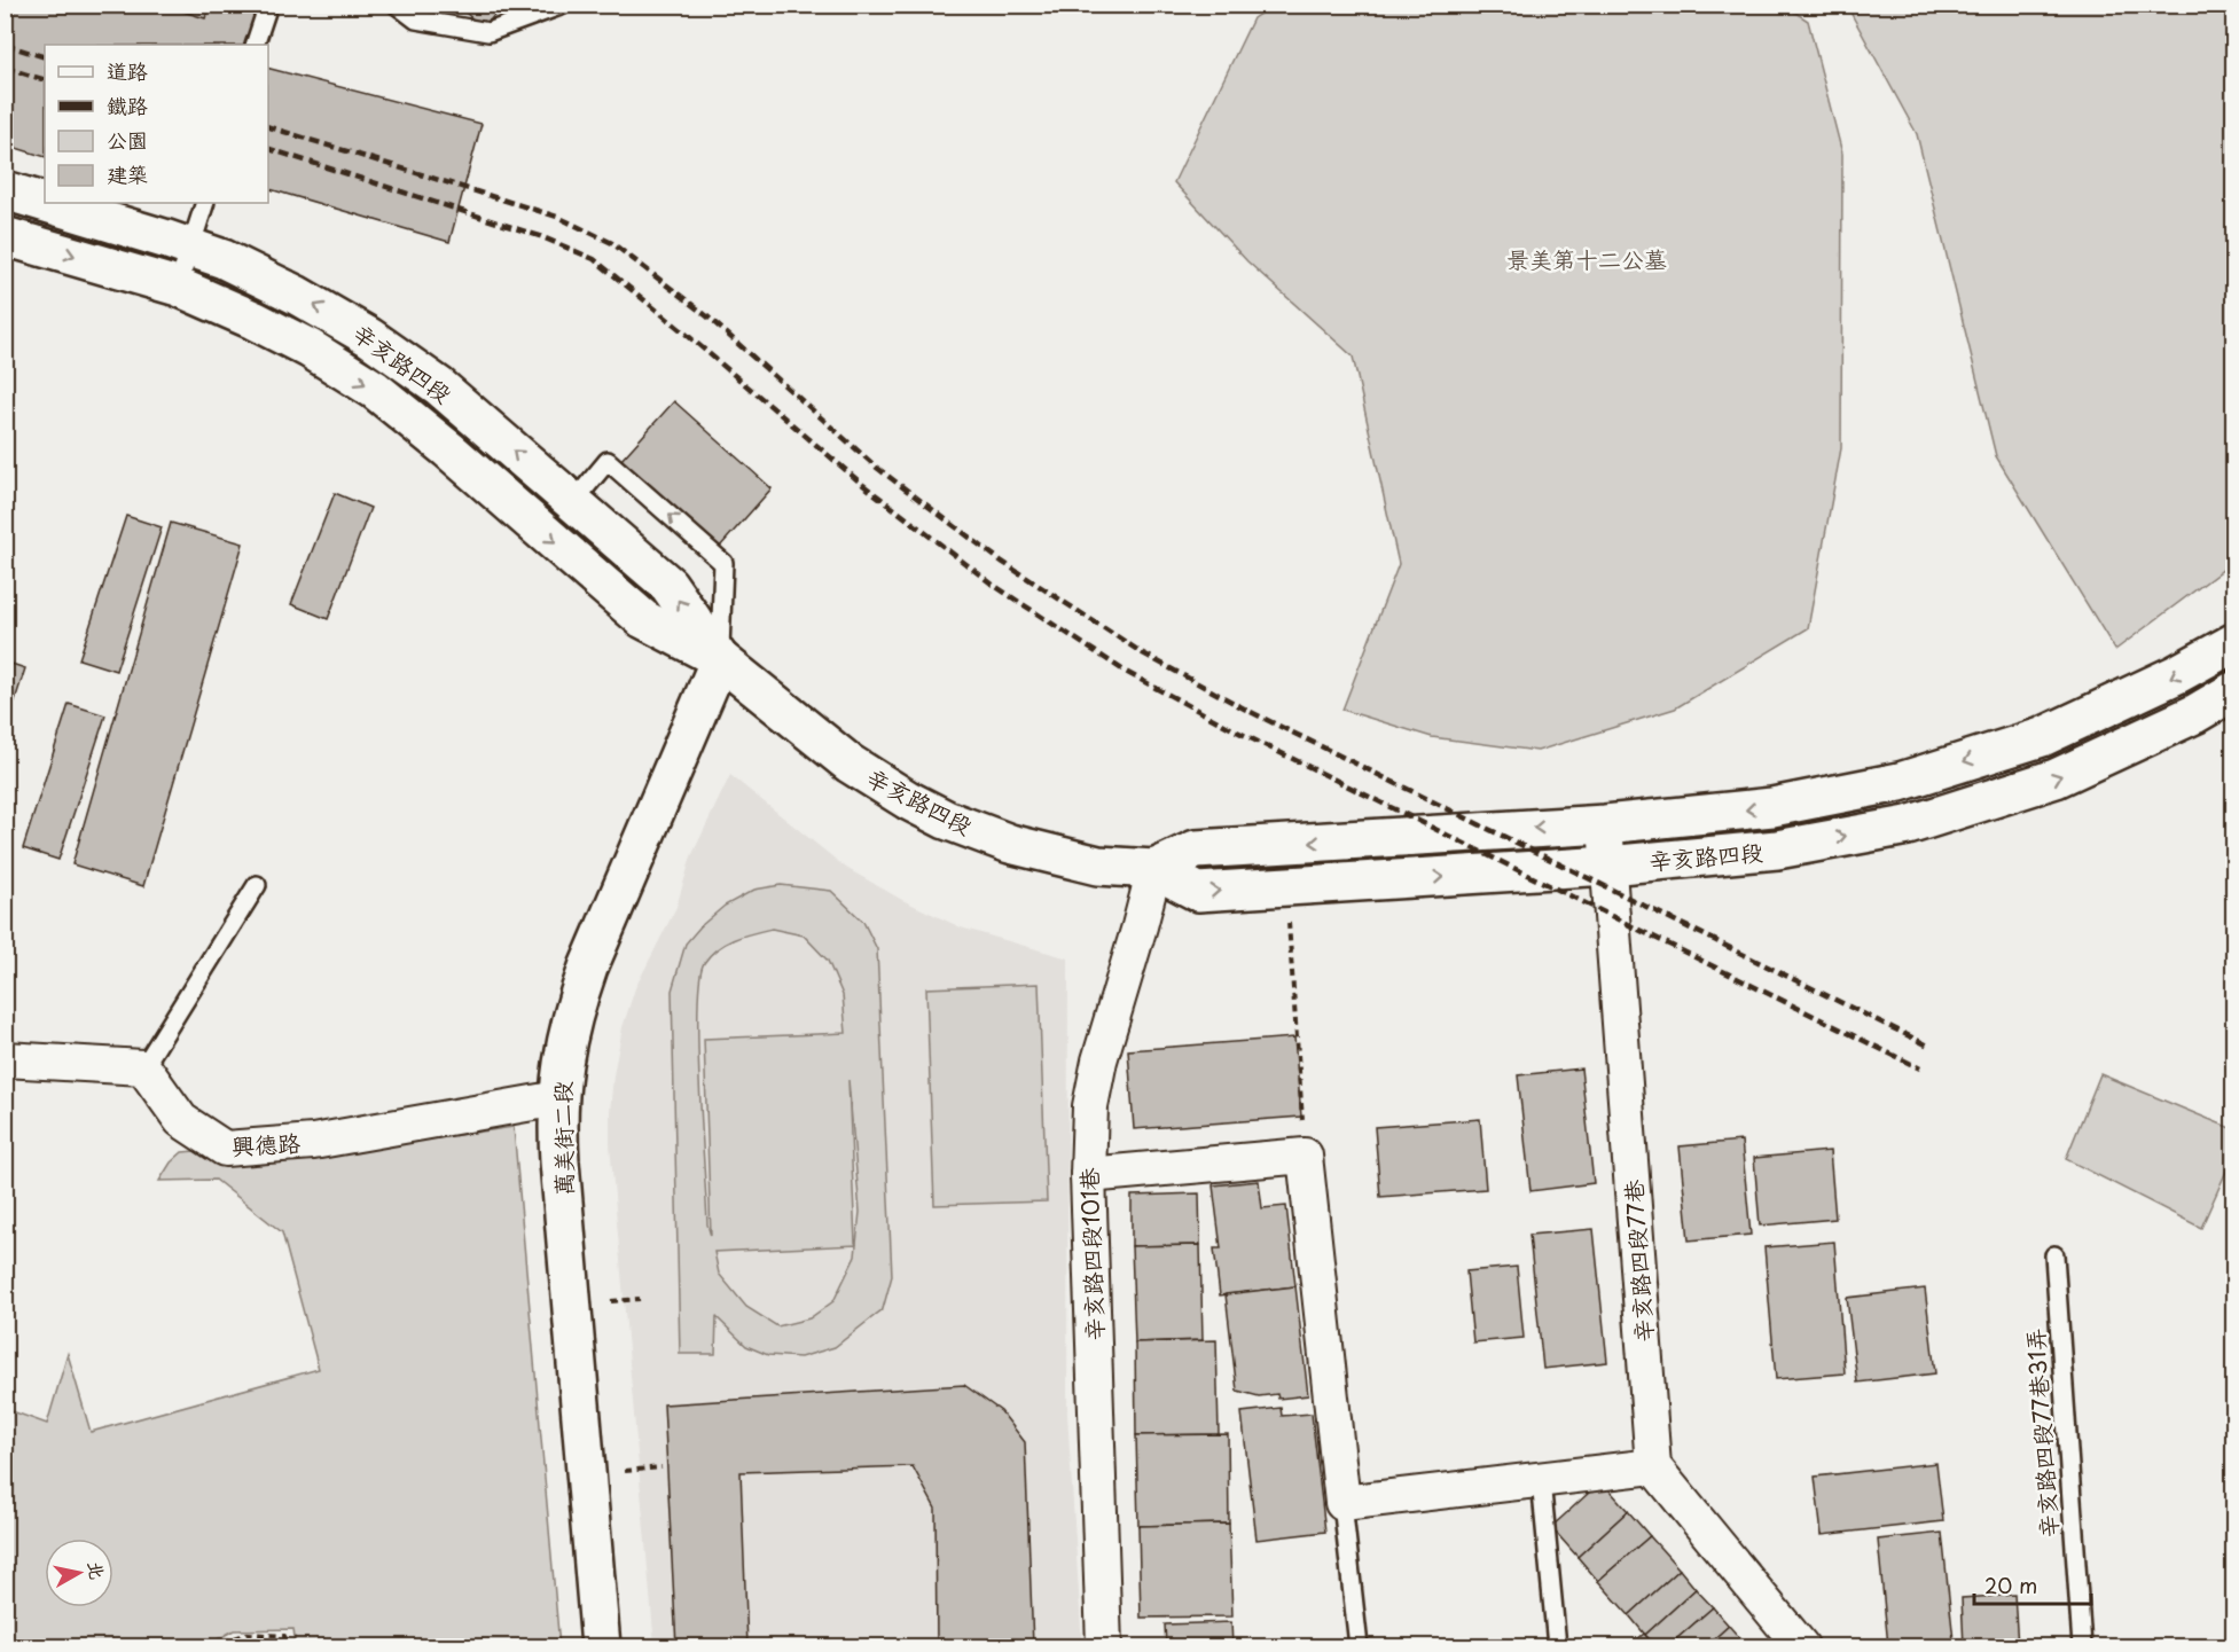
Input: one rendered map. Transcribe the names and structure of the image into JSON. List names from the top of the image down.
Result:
{
  "streets": {
    "main road": ["辛亥路四段", "萬美街二段"],
    "street": ["興德路", "辛亥路四段101巷", "辛亥路四段77巷"],
    "lane": ["辛亥路四段77巷31弄"]
  },
  "crossings": [
    ["辛亥路四段", "萬美街二段"],
    ["辛亥路四段", "辛亥路四段101巷"],
    ["辛亥路四段", "辛亥路四段77巷"],
    ["萬美街二段", "興德路"]
  ],
  "parks": ["景美第十二公墓"],
  "legend": [
    "道路",
    "鐵路",
    "公園",
    "建築"
  ],
  "scale_bar": "20 m",
  "north": "right"
}
